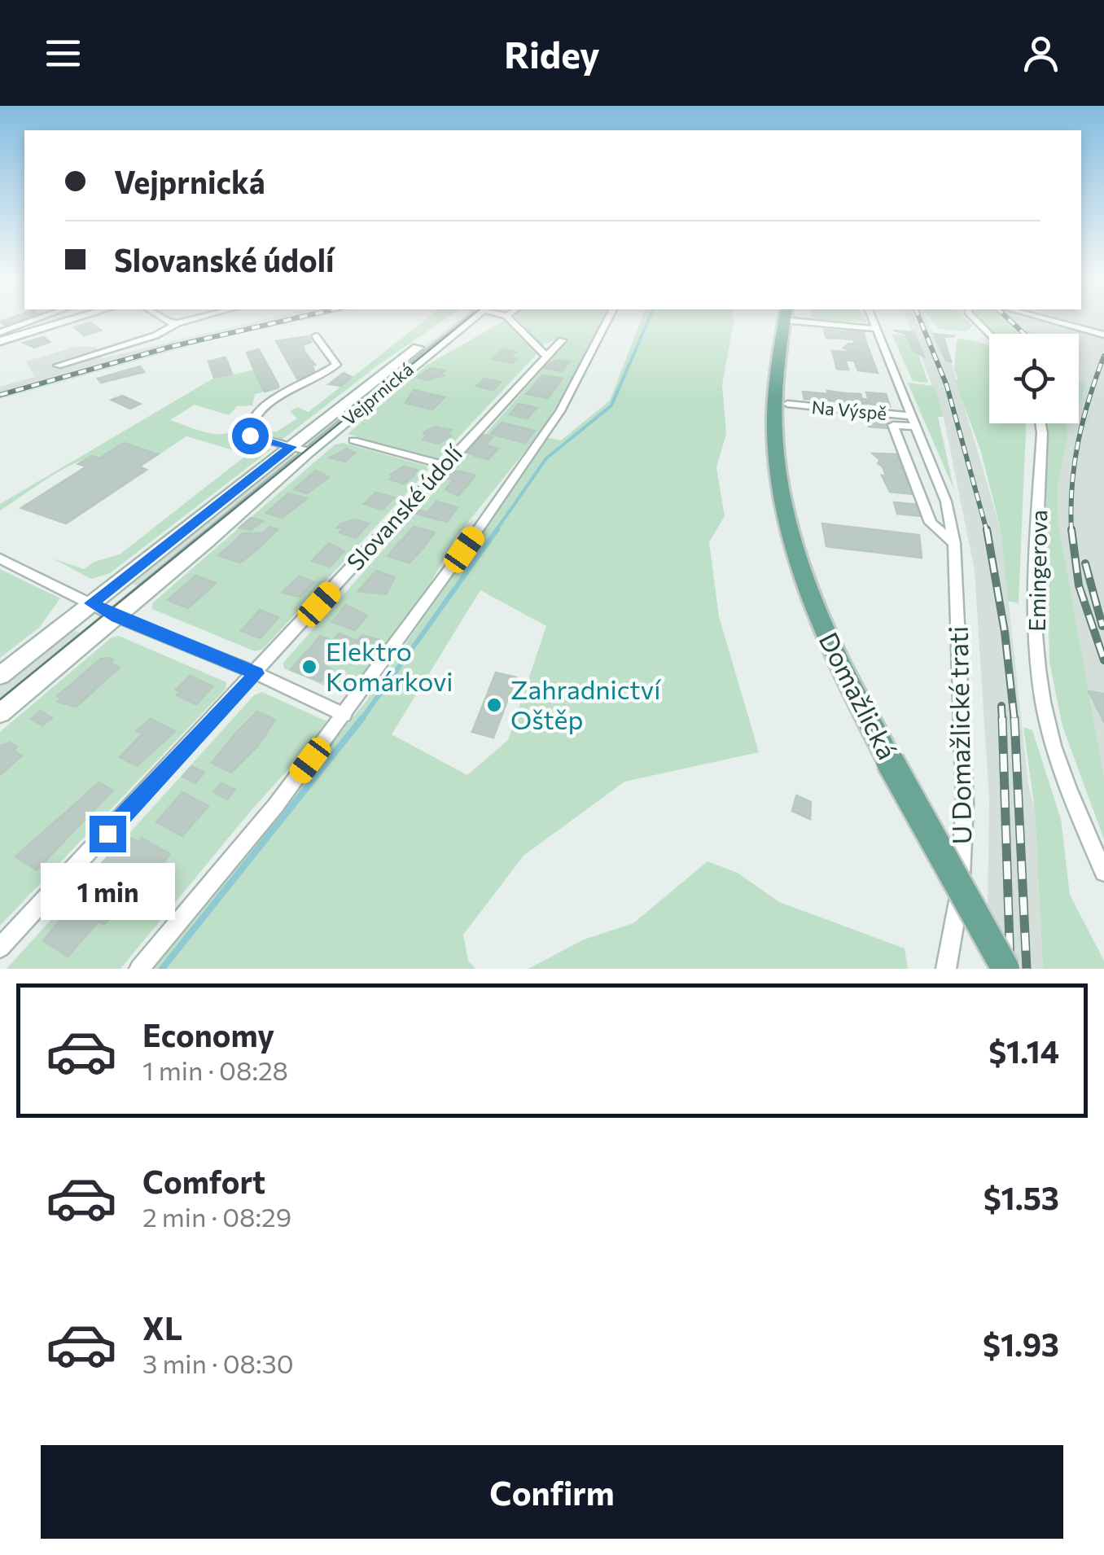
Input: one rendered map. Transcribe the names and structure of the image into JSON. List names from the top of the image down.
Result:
{
  "streets": {
    "main road": ["Vejprnická", "Domažlická"],
    "street": [
      "Na Výspě",
      "Slovanské údolí",
      "Emingerova",
      "U Domažlické trati"
    ]
  },
  "crossings": [
    ["Na Výspě", "Domažlická"],
    ["Na Výspě", "U Domažlické trati"]
  ],
  "places": ["Elektro Komárkovi", "Zahradnictví Oštěp"],
  "page": {
    "header": "Ridey",
    "banner": ["Vejprnická", "Slovanské údolí"],
    "bubble": "1 min",
    "list": [
      {
        "name": "Economy",
        "note": "1 min · 08:28",
        "value": "$1.14"
      },
      {
        "name": "Comfort",
        "note": "2 min · 08:29",
        "value": "$1.53"
      },
      {
        "name": "XL",
        "note": "3 min · 08:30",
        "value": "$1.93"
      }
    ],
    "buttons": "Confirm"
  }
}
